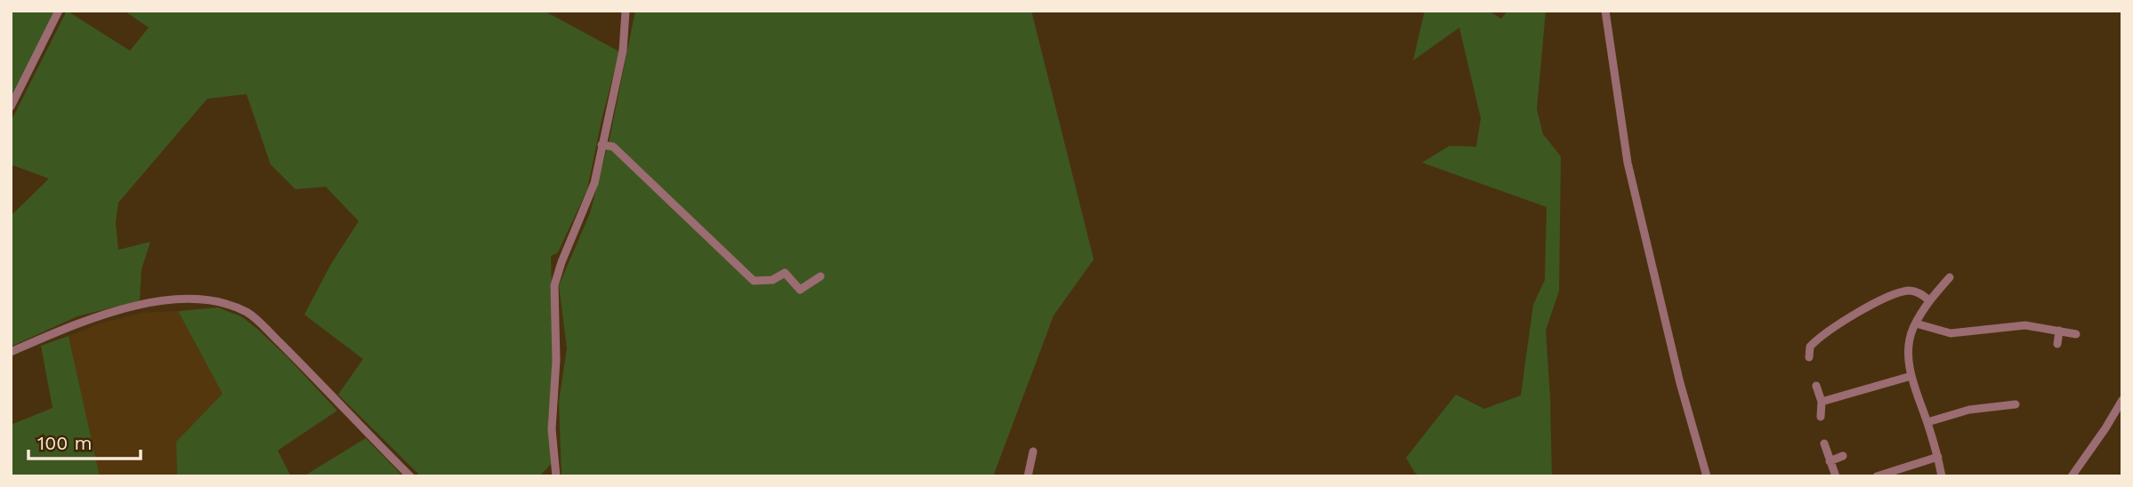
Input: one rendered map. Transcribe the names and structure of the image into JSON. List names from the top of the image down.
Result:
{
  "scale_bar": "100 m"
}
